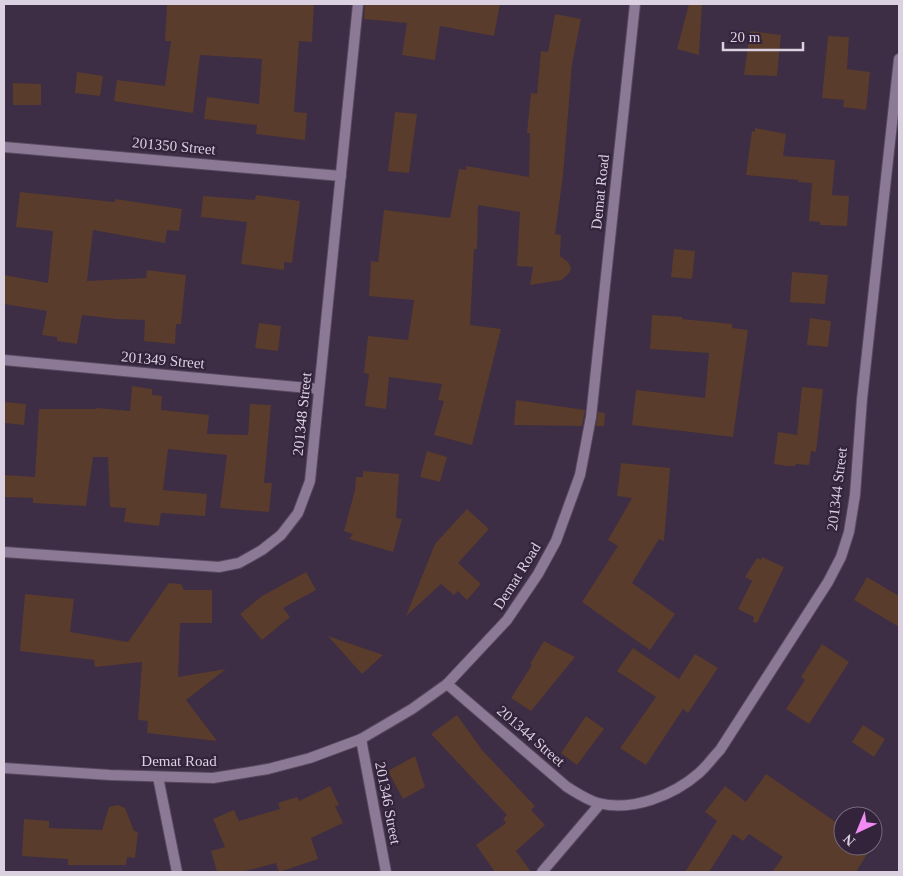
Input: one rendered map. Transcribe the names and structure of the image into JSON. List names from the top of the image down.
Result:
{
  "streets": {
    "street": [
      "201350 Street",
      "Demat Road",
      "201349 Street",
      "201348 Street",
      "201344 Street",
      "201346 Street"
    ]
  },
  "crossings": [
    ["201350 Street", "201348 Street"],
    ["Demat Road", "201344 Street"],
    ["Demat Road", "201346 Street"],
    ["201349 Street", "201348 Street"]
  ],
  "scale_bar": "20 m",
  "north": "bottom left"
}
